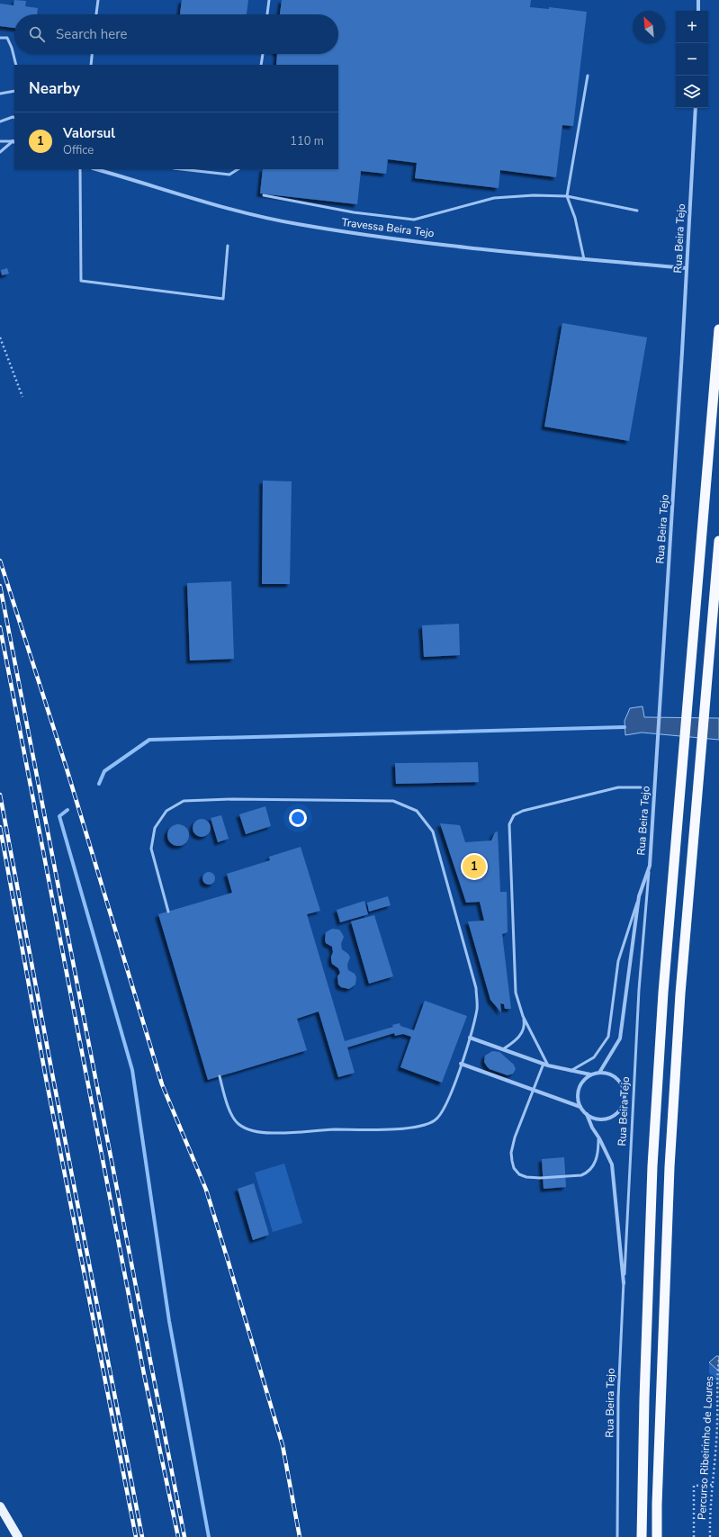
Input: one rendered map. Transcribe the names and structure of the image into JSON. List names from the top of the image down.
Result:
{
  "streets": {
    "street": ["Travessa Beira Tejo", "Rua Beira Tejo"],
    "path": ["Percurso Ribeirinho de Loures"]
  },
  "crossings": [
    ["Travessa Beira Tejo", "Rua Beira Tejo"]
  ],
  "north": "top left",
  "page": {
    "map_buttons": ["+", "−"],
    "search": "Search here",
    "heading": "Nearby",
    "list": [
      {
        "mark": "1",
        "name": "Valorsul",
        "note": "Office",
        "value": "110 m"
      }
    ],
    "pins": "1"
  }
}
